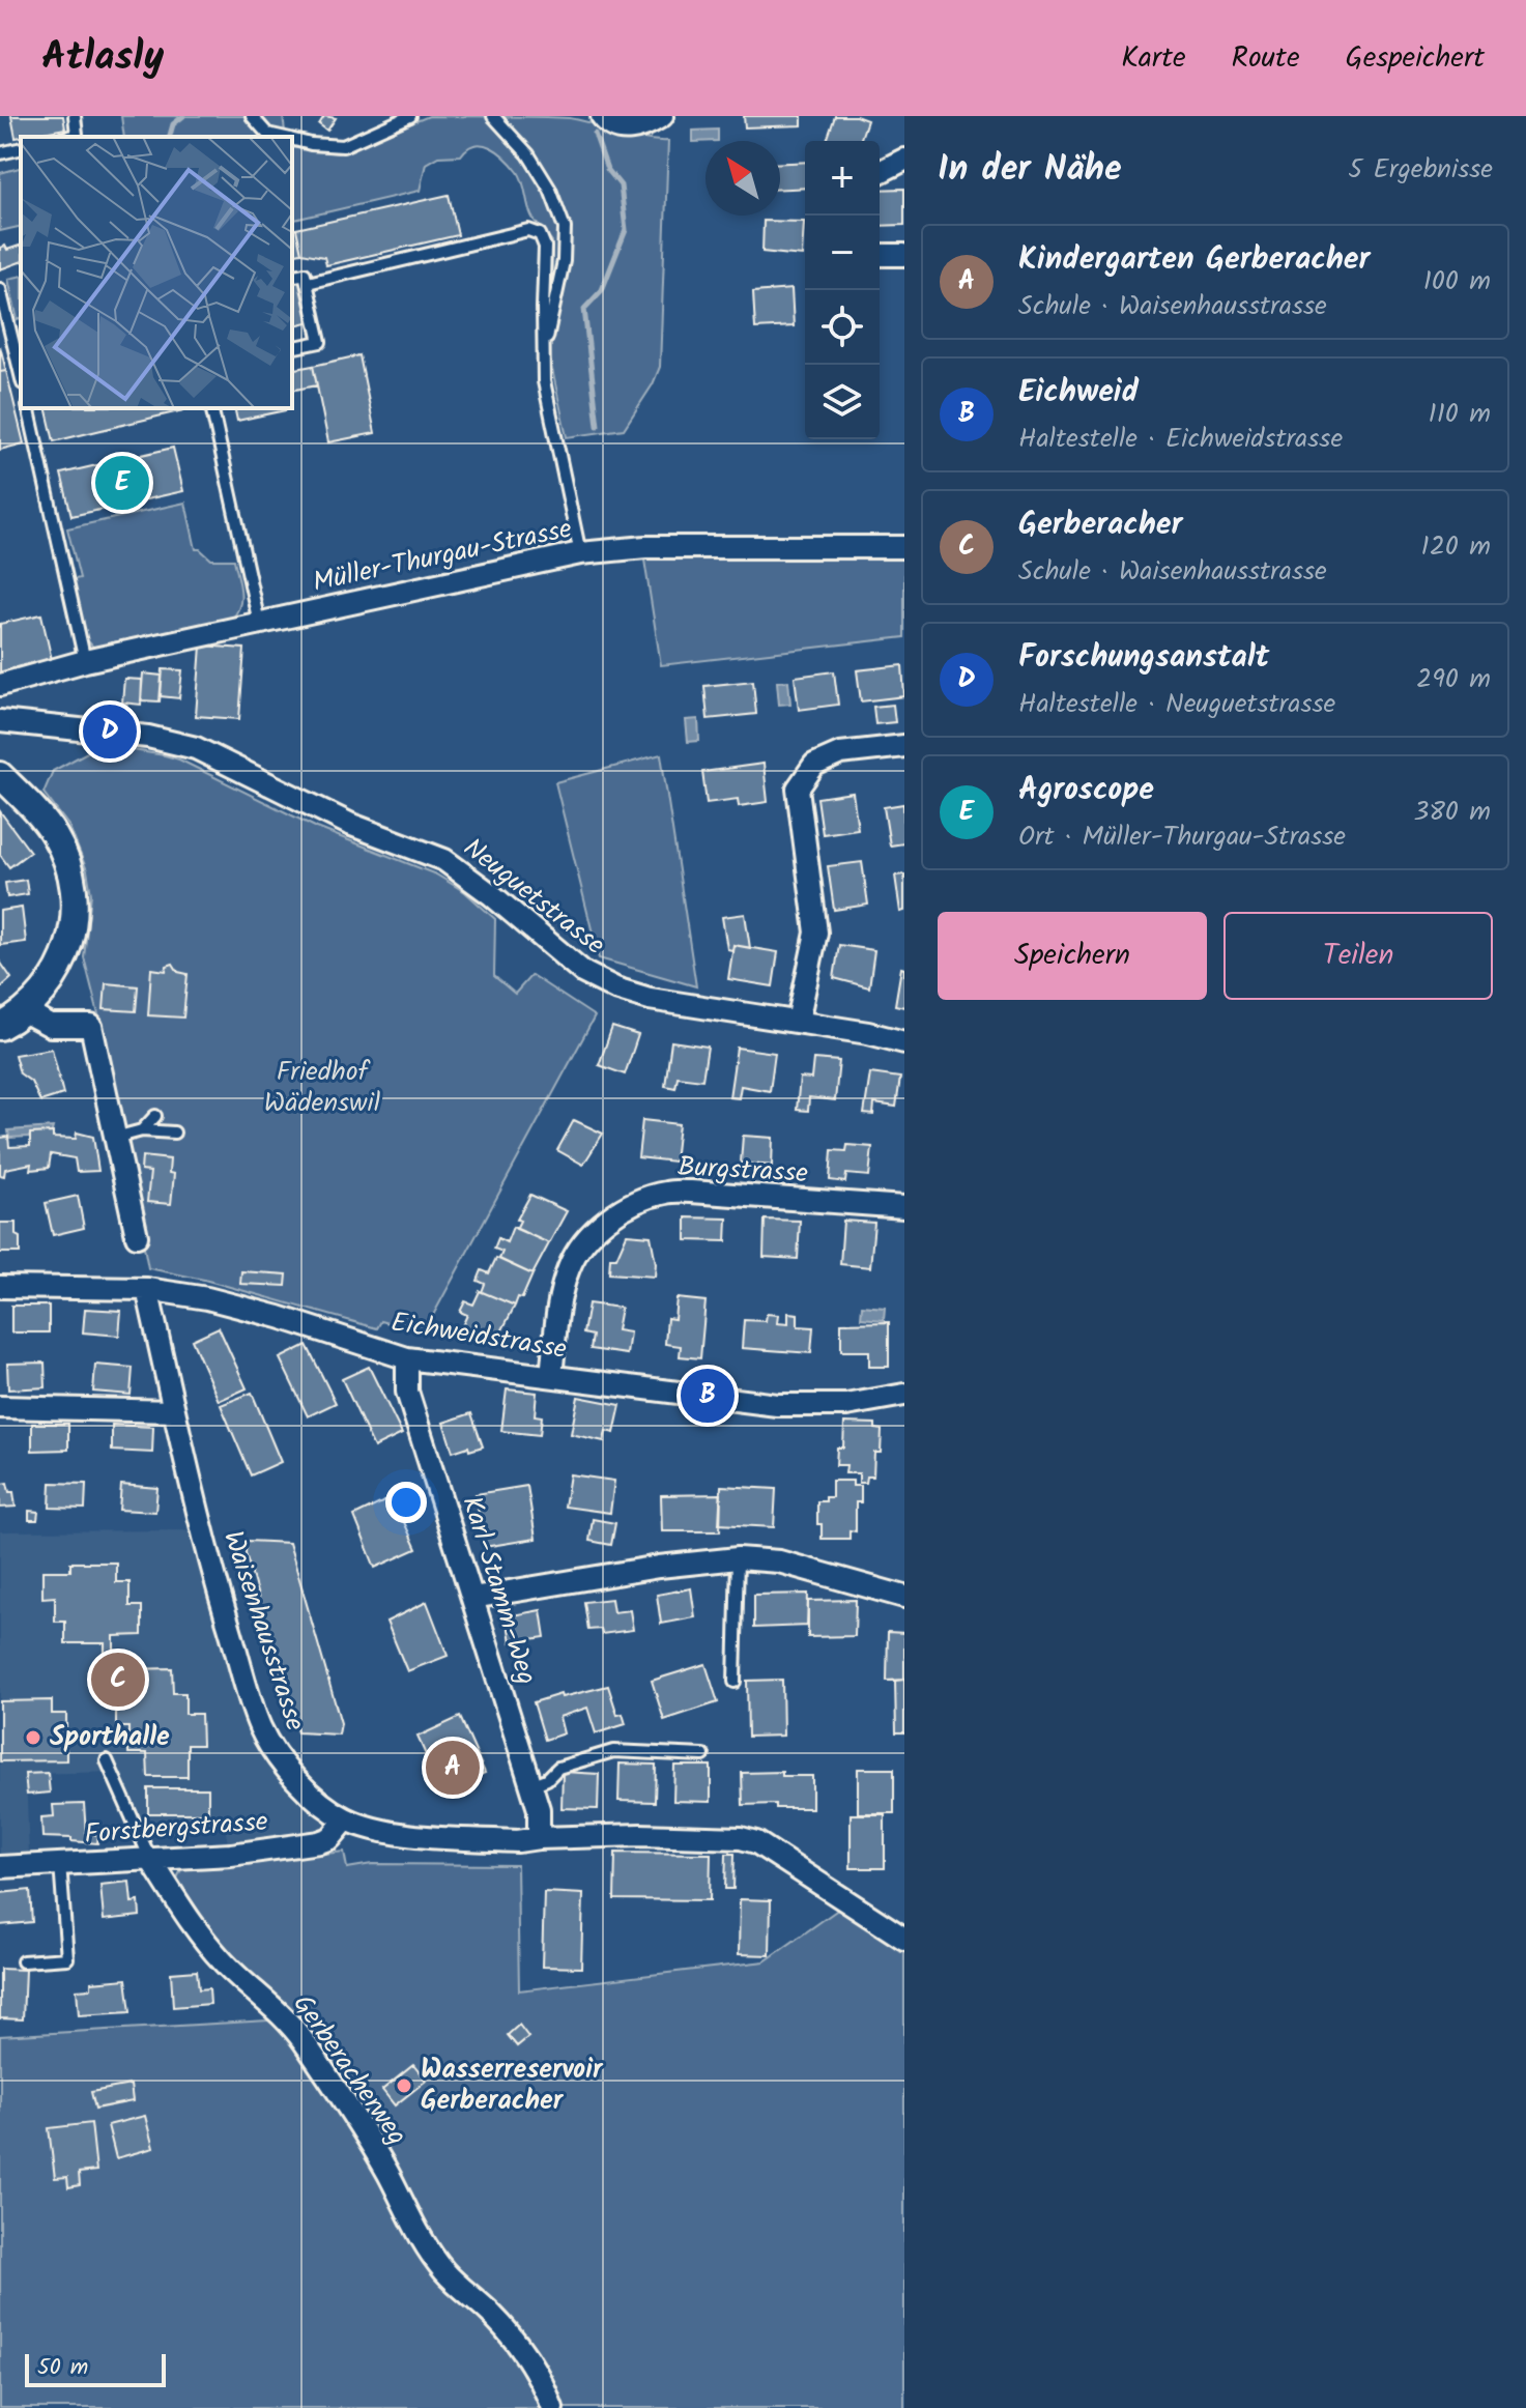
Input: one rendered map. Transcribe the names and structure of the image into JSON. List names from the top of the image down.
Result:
{
  "streets": {
    "street": [
      "Müller-Thurgau-Strasse",
      "Neuguetstrasse",
      "Burgstrasse",
      "Eichweidstrasse",
      "Karl-Stamm-Weg",
      "Waisenhausstrasse",
      "Forstbergstrasse",
      "Gerberacherweg"
    ]
  },
  "crossings": [
    ["Burgstrasse", "Eichweidstrasse"],
    ["Eichweidstrasse", "Karl-Stamm-Weg"],
    ["Eichweidstrasse", "Waisenhausstrasse"],
    ["Karl-Stamm-Weg", "Waisenhausstrasse"],
    ["Waisenhausstrasse", "Forstbergstrasse"],
    ["Forstbergstrasse", "Gerberacherweg"]
  ],
  "parks": ["Friedhof Wädenswil"],
  "places": ["Sporthalle", "Wasserreservoir Gerberacher"],
  "scale_bar": "50 m",
  "north": "top left",
  "page": {
    "header": "Atlasly",
    "nav": ["Karte", "Route", "Gespeichert"],
    "heading": ["In der Nähe", "5 Ergebnisse"],
    "map_buttons": ["+", "−"],
    "list": [
      {
        "mark": "A",
        "name": "Kindergarten Gerberacher",
        "note": "Schule · Waisenhausstrasse",
        "value": "100 m"
      },
      {
        "mark": "B",
        "name": "Eichweid",
        "note": "Haltestelle · Eichweidstrasse",
        "value": "110 m"
      },
      {
        "mark": "C",
        "name": "Gerberacher",
        "note": "Schule · Waisenhausstrasse",
        "value": "120 m"
      },
      {
        "mark": "D",
        "name": "Forschungsanstalt",
        "note": "Haltestelle · Neuguetstrasse",
        "value": "290 m"
      },
      {
        "mark": "E",
        "name": "Agroscope",
        "note": "Ort · Müller-Thurgau-Strasse",
        "value": "380 m"
      }
    ],
    "pins": [
      "E",
      "D",
      "B",
      "C",
      "A"
    ],
    "buttons": ["Speichern", "Teilen"],
    "scale": "50 m"
  }
}
